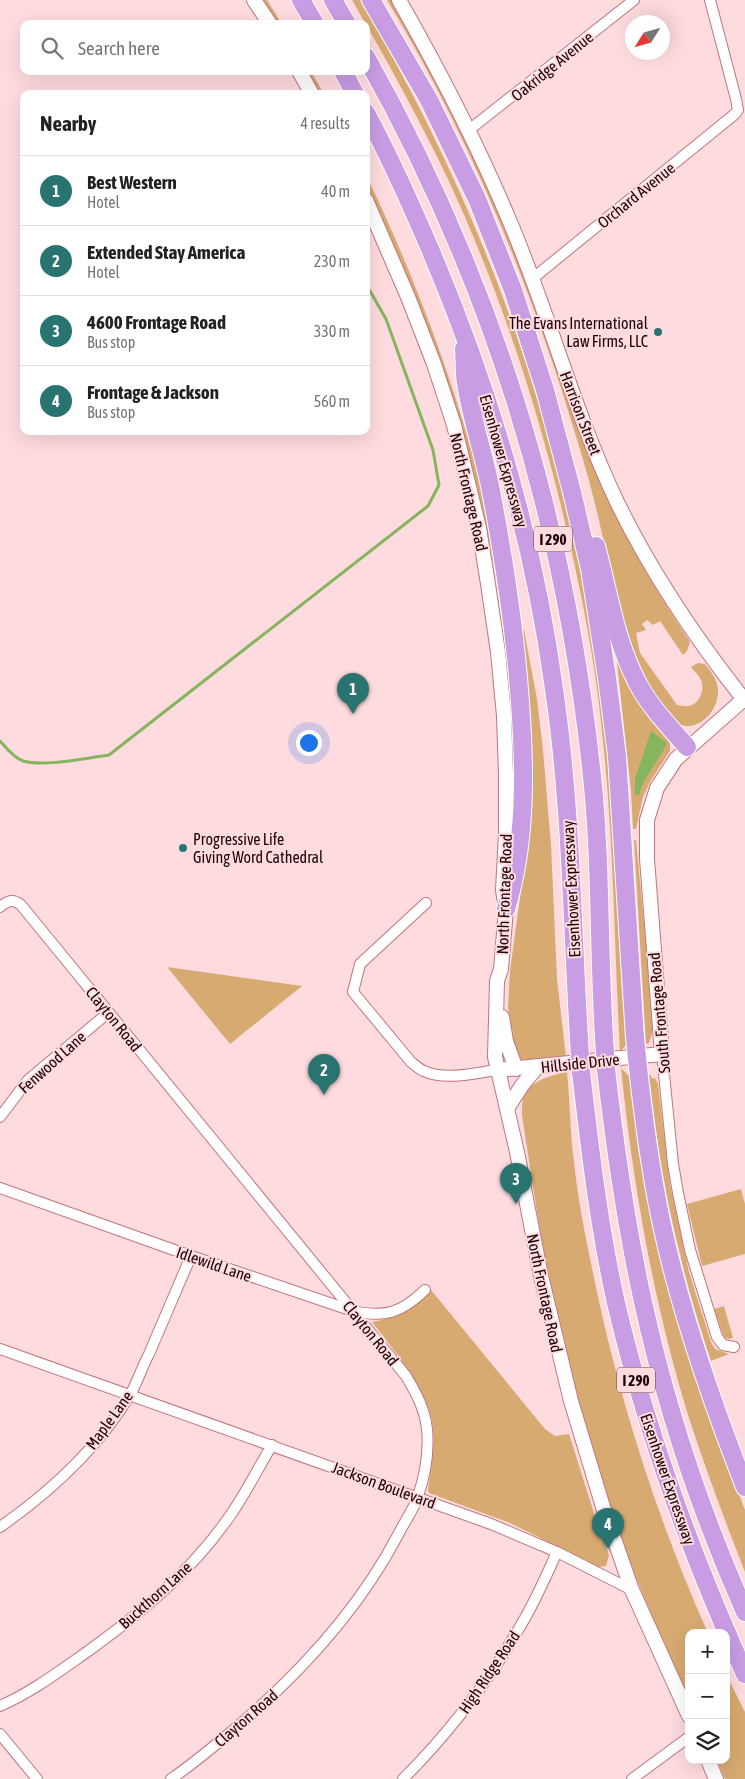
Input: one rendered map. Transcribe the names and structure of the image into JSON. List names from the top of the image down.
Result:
{
  "streets": {
    "highway": ["Eisenhower Expressway", "I 290"],
    "main road": [
      "Harrison Street",
      "North Frontage Road",
      "South Frontage Road",
      "Hillside Drive"
    ],
    "street": [
      "Oakridge Avenue",
      "Orchard Avenue",
      "Clayton Road",
      "Fenwood Lane",
      "Idlewild Lane",
      "Maple Lane",
      "Jackson Boulevard",
      "Buckthorn Lane",
      "High Ridge Road"
    ]
  },
  "crossings": [
    ["Oakridge Avenue", "Harrison Street"],
    ["Orchard Avenue", "Harrison Street"],
    ["Harrison Street", "South Frontage Road"],
    ["North Frontage Road", "Hillside Drive"],
    ["North Frontage Road", "Jackson Boulevard"],
    ["South Frontage Road", "Hillside Drive"],
    ["Clayton Road", "Fenwood Lane"],
    ["Clayton Road", "Idlewild Lane"],
    ["Clayton Road", "Jackson Boulevard"],
    ["Idlewild Lane", "Maple Lane"],
    ["Maple Lane", "Jackson Boulevard"],
    ["Jackson Boulevard", "Buckthorn Lane"],
    ["Jackson Boulevard", "High Ridge Road"]
  ],
  "places": ["The Evans International Law Firms, LLC", "Progressive Life Giving Word Cathedral"],
  "north": "bottom left",
  "page": {
    "search": "Search here",
    "heading": ["Nearby", "4 results"],
    "list": [
      {
        "mark": "1",
        "name": "Best Western",
        "note": "Hotel",
        "value": "40 m"
      },
      {
        "mark": "2",
        "name": "Extended Stay America",
        "note": "Hotel",
        "value": "230 m"
      },
      {
        "mark": "3",
        "name": "4600 Frontage Road",
        "note": "Bus stop",
        "value": "330 m"
      },
      {
        "mark": "4",
        "name": "Frontage & Jackson",
        "note": "Bus stop",
        "value": "560 m"
      }
    ],
    "pins": [
      "1",
      "2",
      "3",
      "4"
    ],
    "map_buttons": ["+", "−"]
  }
}
